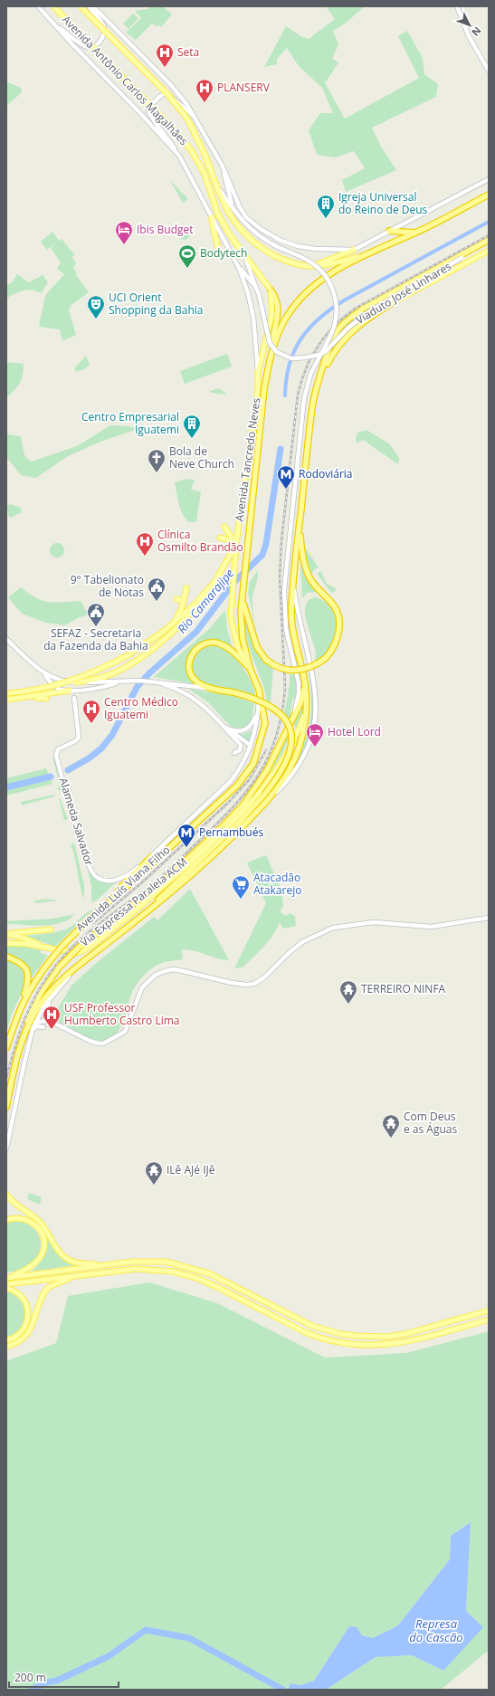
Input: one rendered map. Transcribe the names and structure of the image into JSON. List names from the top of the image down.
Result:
{
  "streets": {
    "highway": [
      "Avenida Antônio Carlos Magalhães",
      "Avenida Tancredo Neves",
      "Avenida Luís Viana Filho",
      "Via Expressa Paralela ACM"
    ],
    "main road": ["Viaduto José Linhares", "Alameda Salvador"]
  },
  "crossings": [
    ["Avenida Antônio Carlos Magalhães", "Viaduto José Linhares"],
    ["Avenida Antônio Carlos Magalhães", "Avenida Tancredo Neves"],
    ["Avenida Antônio Carlos Magalhães", "Via Expressa Paralela ACM"],
    ["Avenida Tancredo Neves", "Avenida Luís Viana Filho"]
  ],
  "water": ["Rio Camarajipe", "Represa do Cascão"],
  "places": {
    "hospital": [
      "Seta",
      "PLANSERV",
      "Clínica Osmilto Brandão",
      "Centro Médico Iguatemi",
      "USF Professor Humberto Castro Lima"
    ],
    "building": ["Igreja Universal do Reino de Deus", "Centro Empresarial Iguatemi"],
    "hotel": ["Ibis Budget", "Hotel Lord"],
    "sports": ["Bodytech"],
    "theatre": ["UCI Orient Shopping da Bahia"],
    "church": ["Bola de Neve Church"],
    "metro station": ["Rodoviária", "Pernambués"],
    "public building": ["9° Tabelionato de Notas", "SEFAZ - Secretaria da Fazenda da Bahia"],
    "supermarket": ["Atacadão Atakarejo"],
    "temple": ["TERREIRO NINFA", "Com Deus e as Águas", "ILê AJé IJê"]
  },
  "scale_bar": "200 m",
  "north": "bottom right"
}
